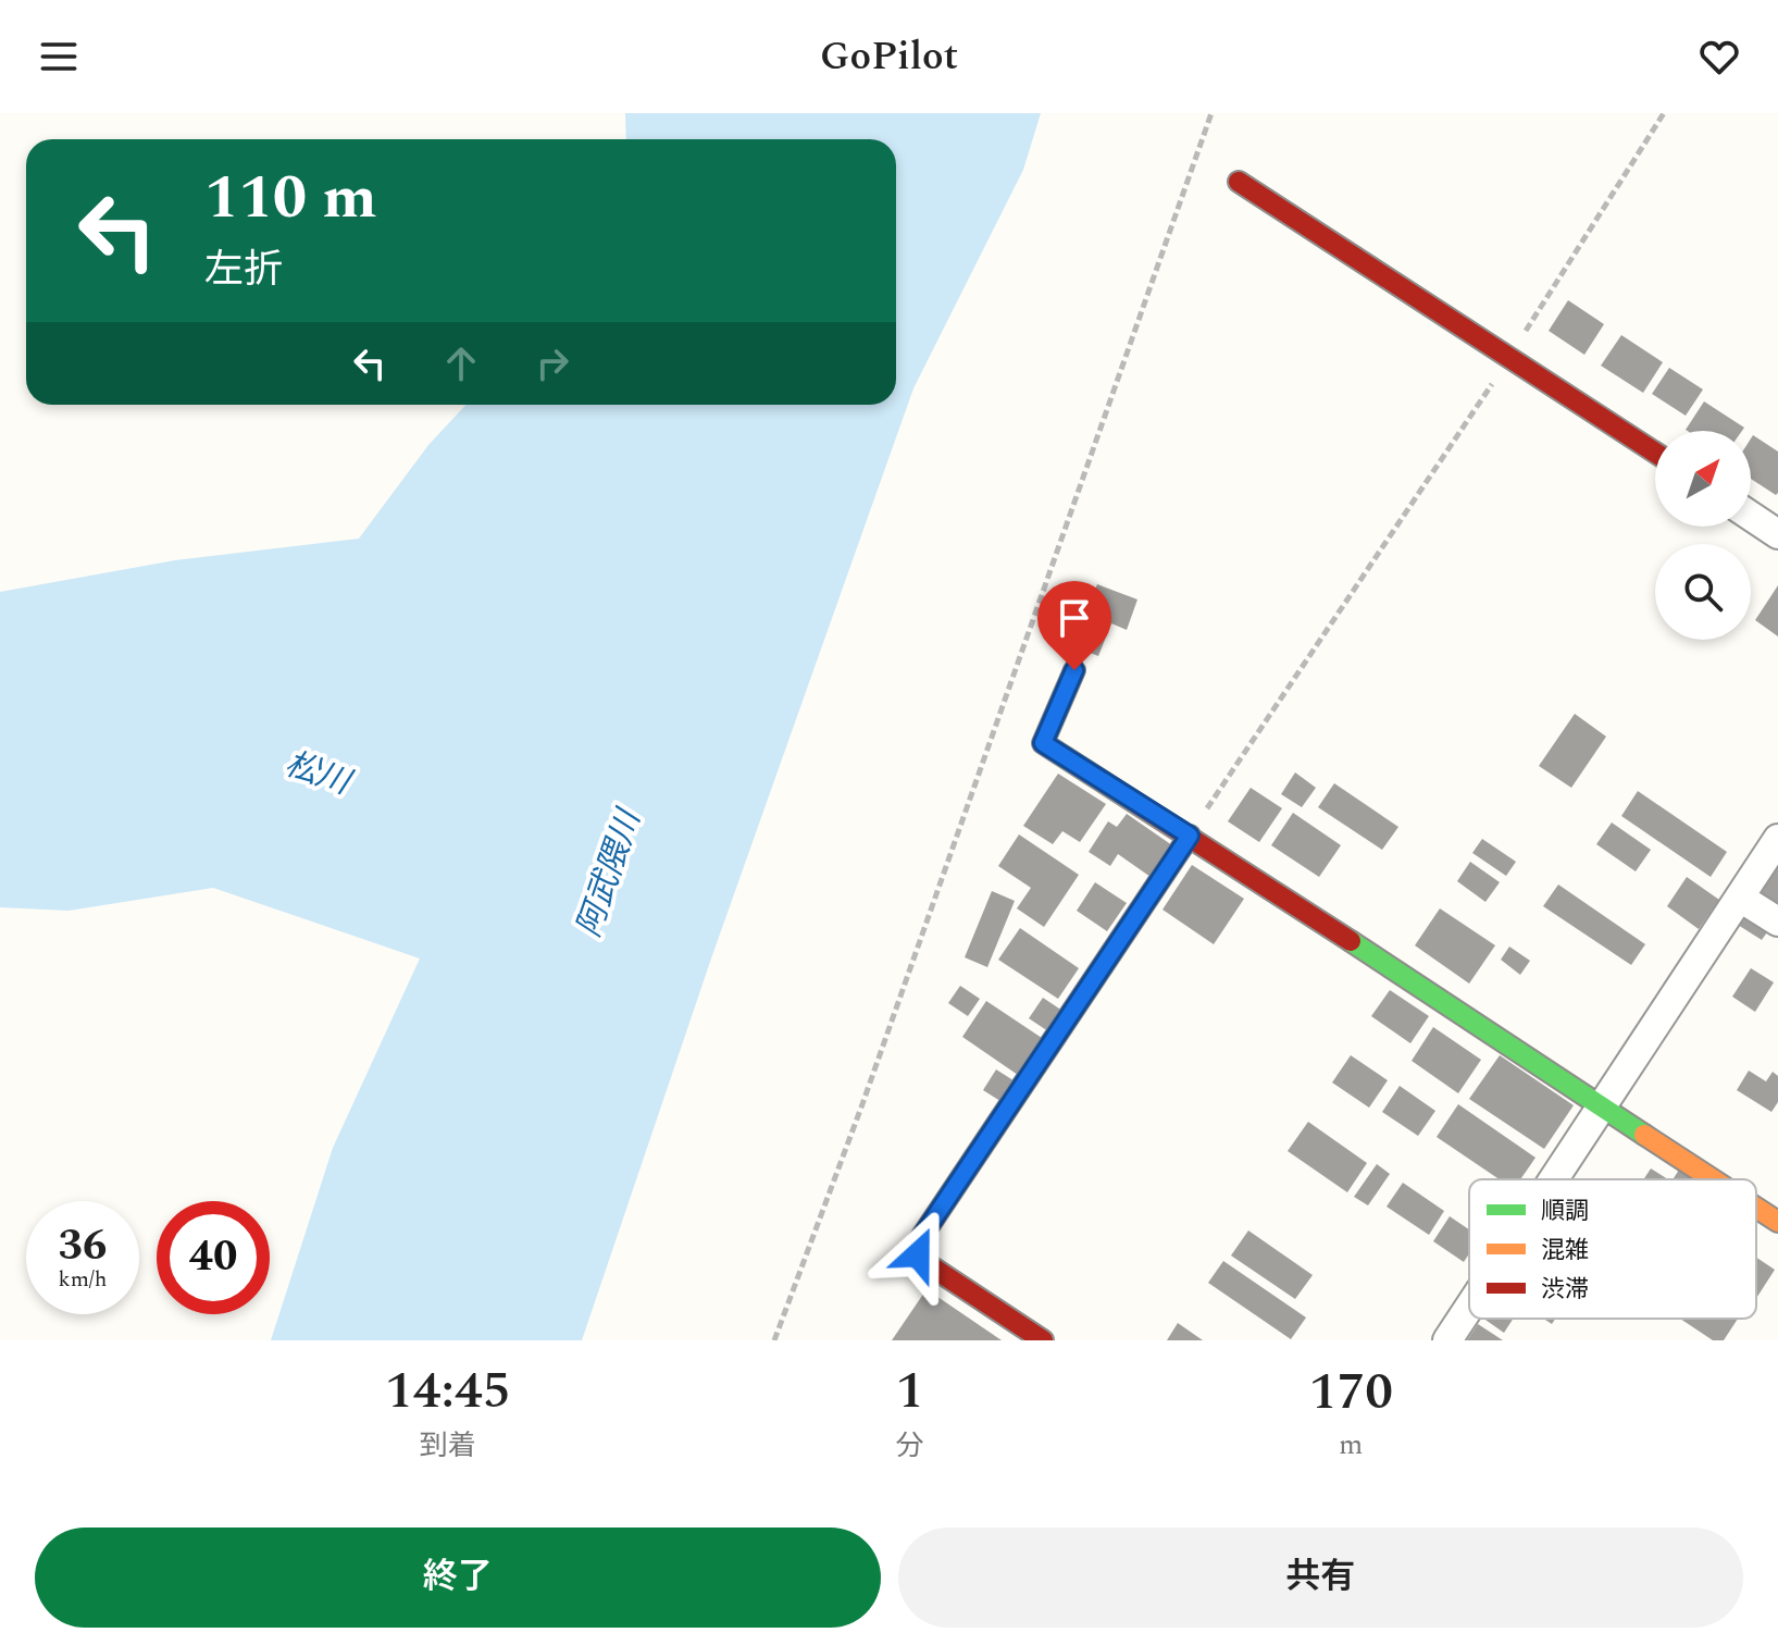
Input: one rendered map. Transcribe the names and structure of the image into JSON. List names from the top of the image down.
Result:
{
  "water": ["松川", "阿武隈川"],
  "legend": ["順調", "混雑", "渋滞"],
  "north": "top right",
  "page": {
    "header": "GoPilot",
    "turn": ["110 m", "左折"],
    "speed": "36 km/h",
    "limit": "40",
    "eta": [
      "14:45",
      "到着",
      "1",
      "分",
      "170",
      "m"
    ],
    "buttons": ["終了", "共有"]
  }
}
